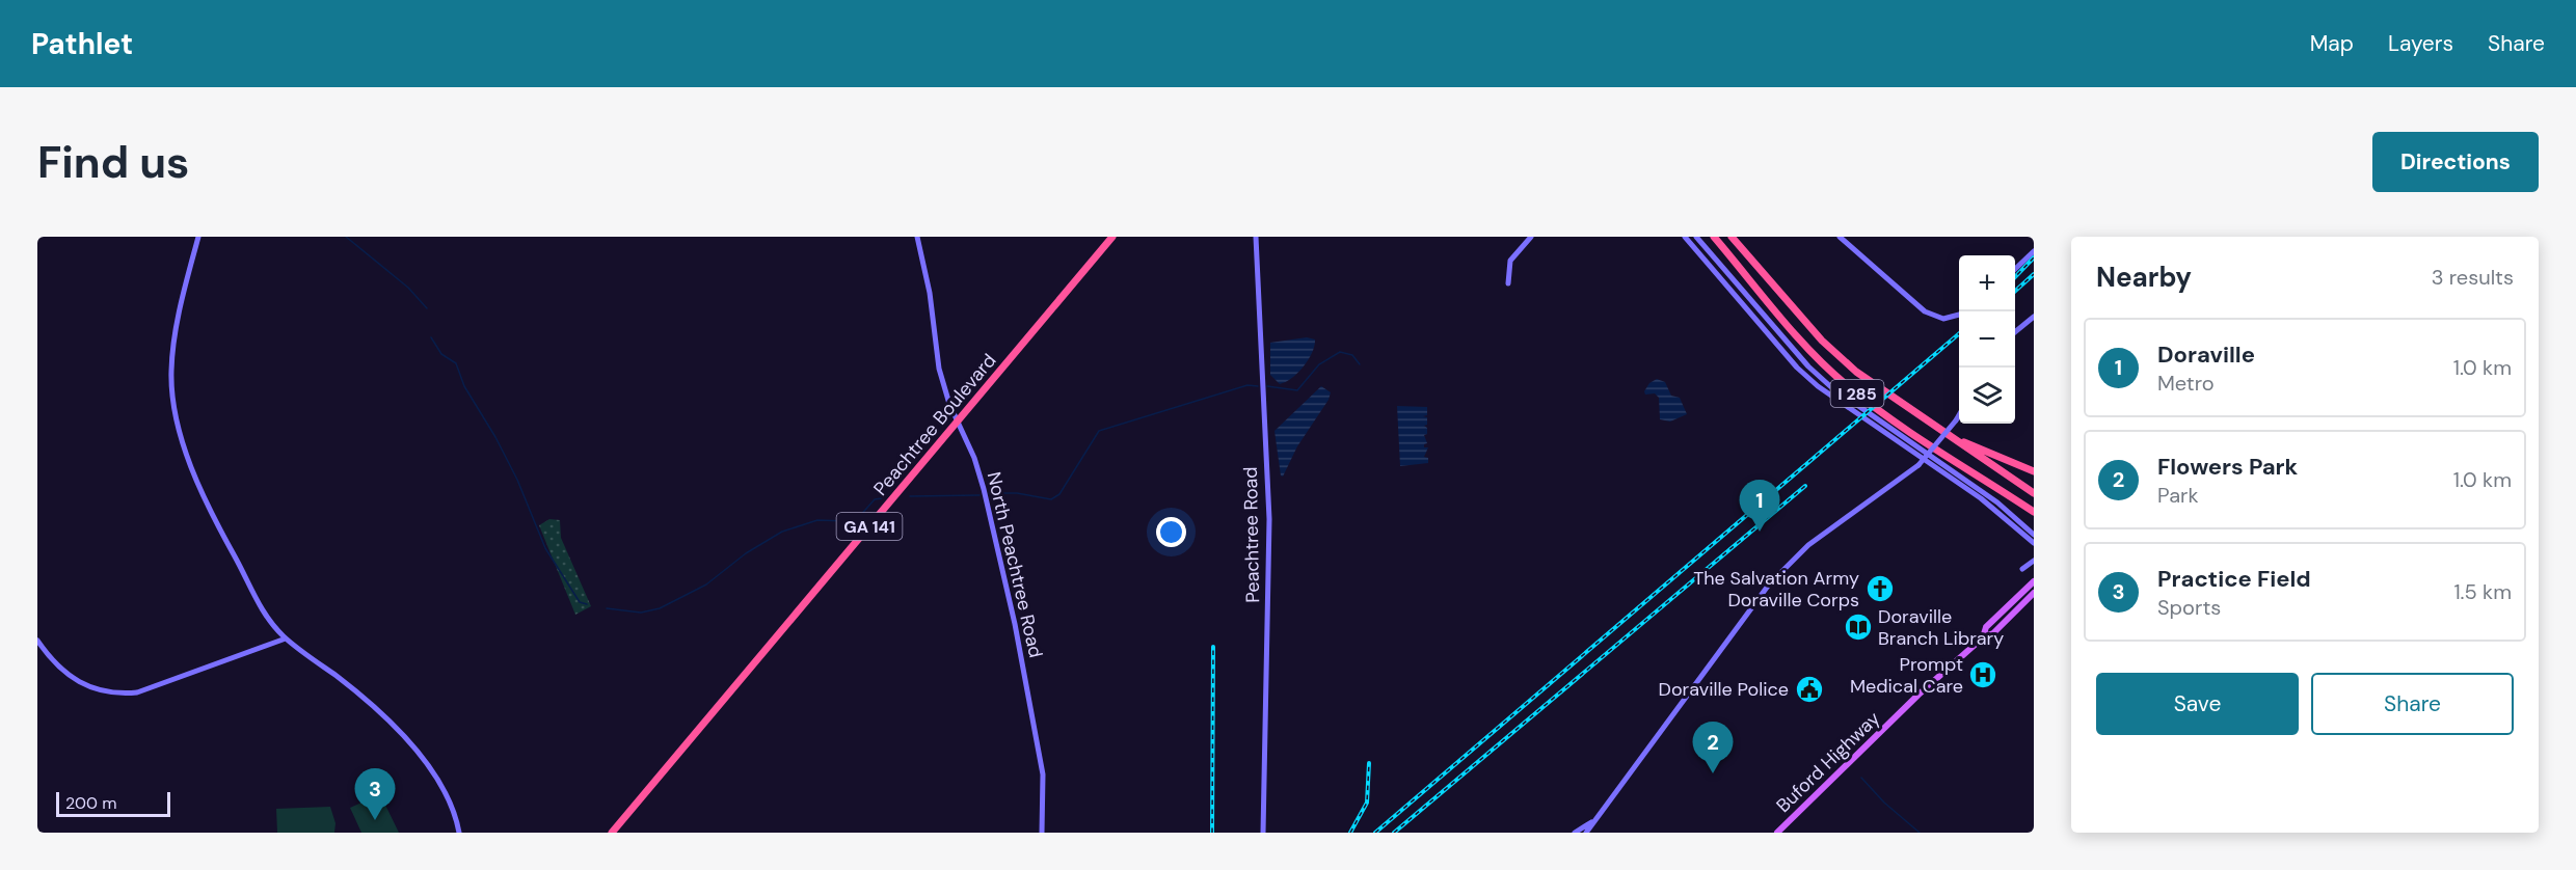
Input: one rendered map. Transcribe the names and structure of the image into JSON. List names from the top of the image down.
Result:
{
  "streets": {
    "highway": ["I 285", "Peachtree Boulevard", "GA 141"],
    "main road": ["Buford Highway"],
    "street": ["Peachtree Road", "North Peachtree Road"]
  },
  "crossings": [
    ["Peachtree Boulevard", "North Peachtree Road"]
  ],
  "places": {
    "church": ["The Salvation Army Doraville Corps"],
    "library": ["Doraville Branch Library"],
    "hospital": ["Prompt Medical Care"],
    "public building": ["Doraville Police"]
  },
  "scale_bar": "200 m",
  "page": {
    "header": "Pathlet",
    "nav": ["Map", "Layers", "Share"],
    "buttons": [
      "Directions",
      ["Save", "Share"]
    ],
    "title": "Find us",
    "heading": ["Nearby", "3 results"],
    "map_buttons": ["+", "−"],
    "list": [
      {
        "mark": "1",
        "name": "Doraville",
        "note": "Metro",
        "value": "1.0 km"
      },
      {
        "mark": "2",
        "name": "Flowers Park",
        "note": "Park",
        "value": "1.0 km"
      },
      {
        "mark": "3",
        "name": "Practice Field",
        "note": "Sports",
        "value": "1.5 km"
      }
    ],
    "pins": ["1", "2", "3"],
    "scale": "200 m"
  }
}
